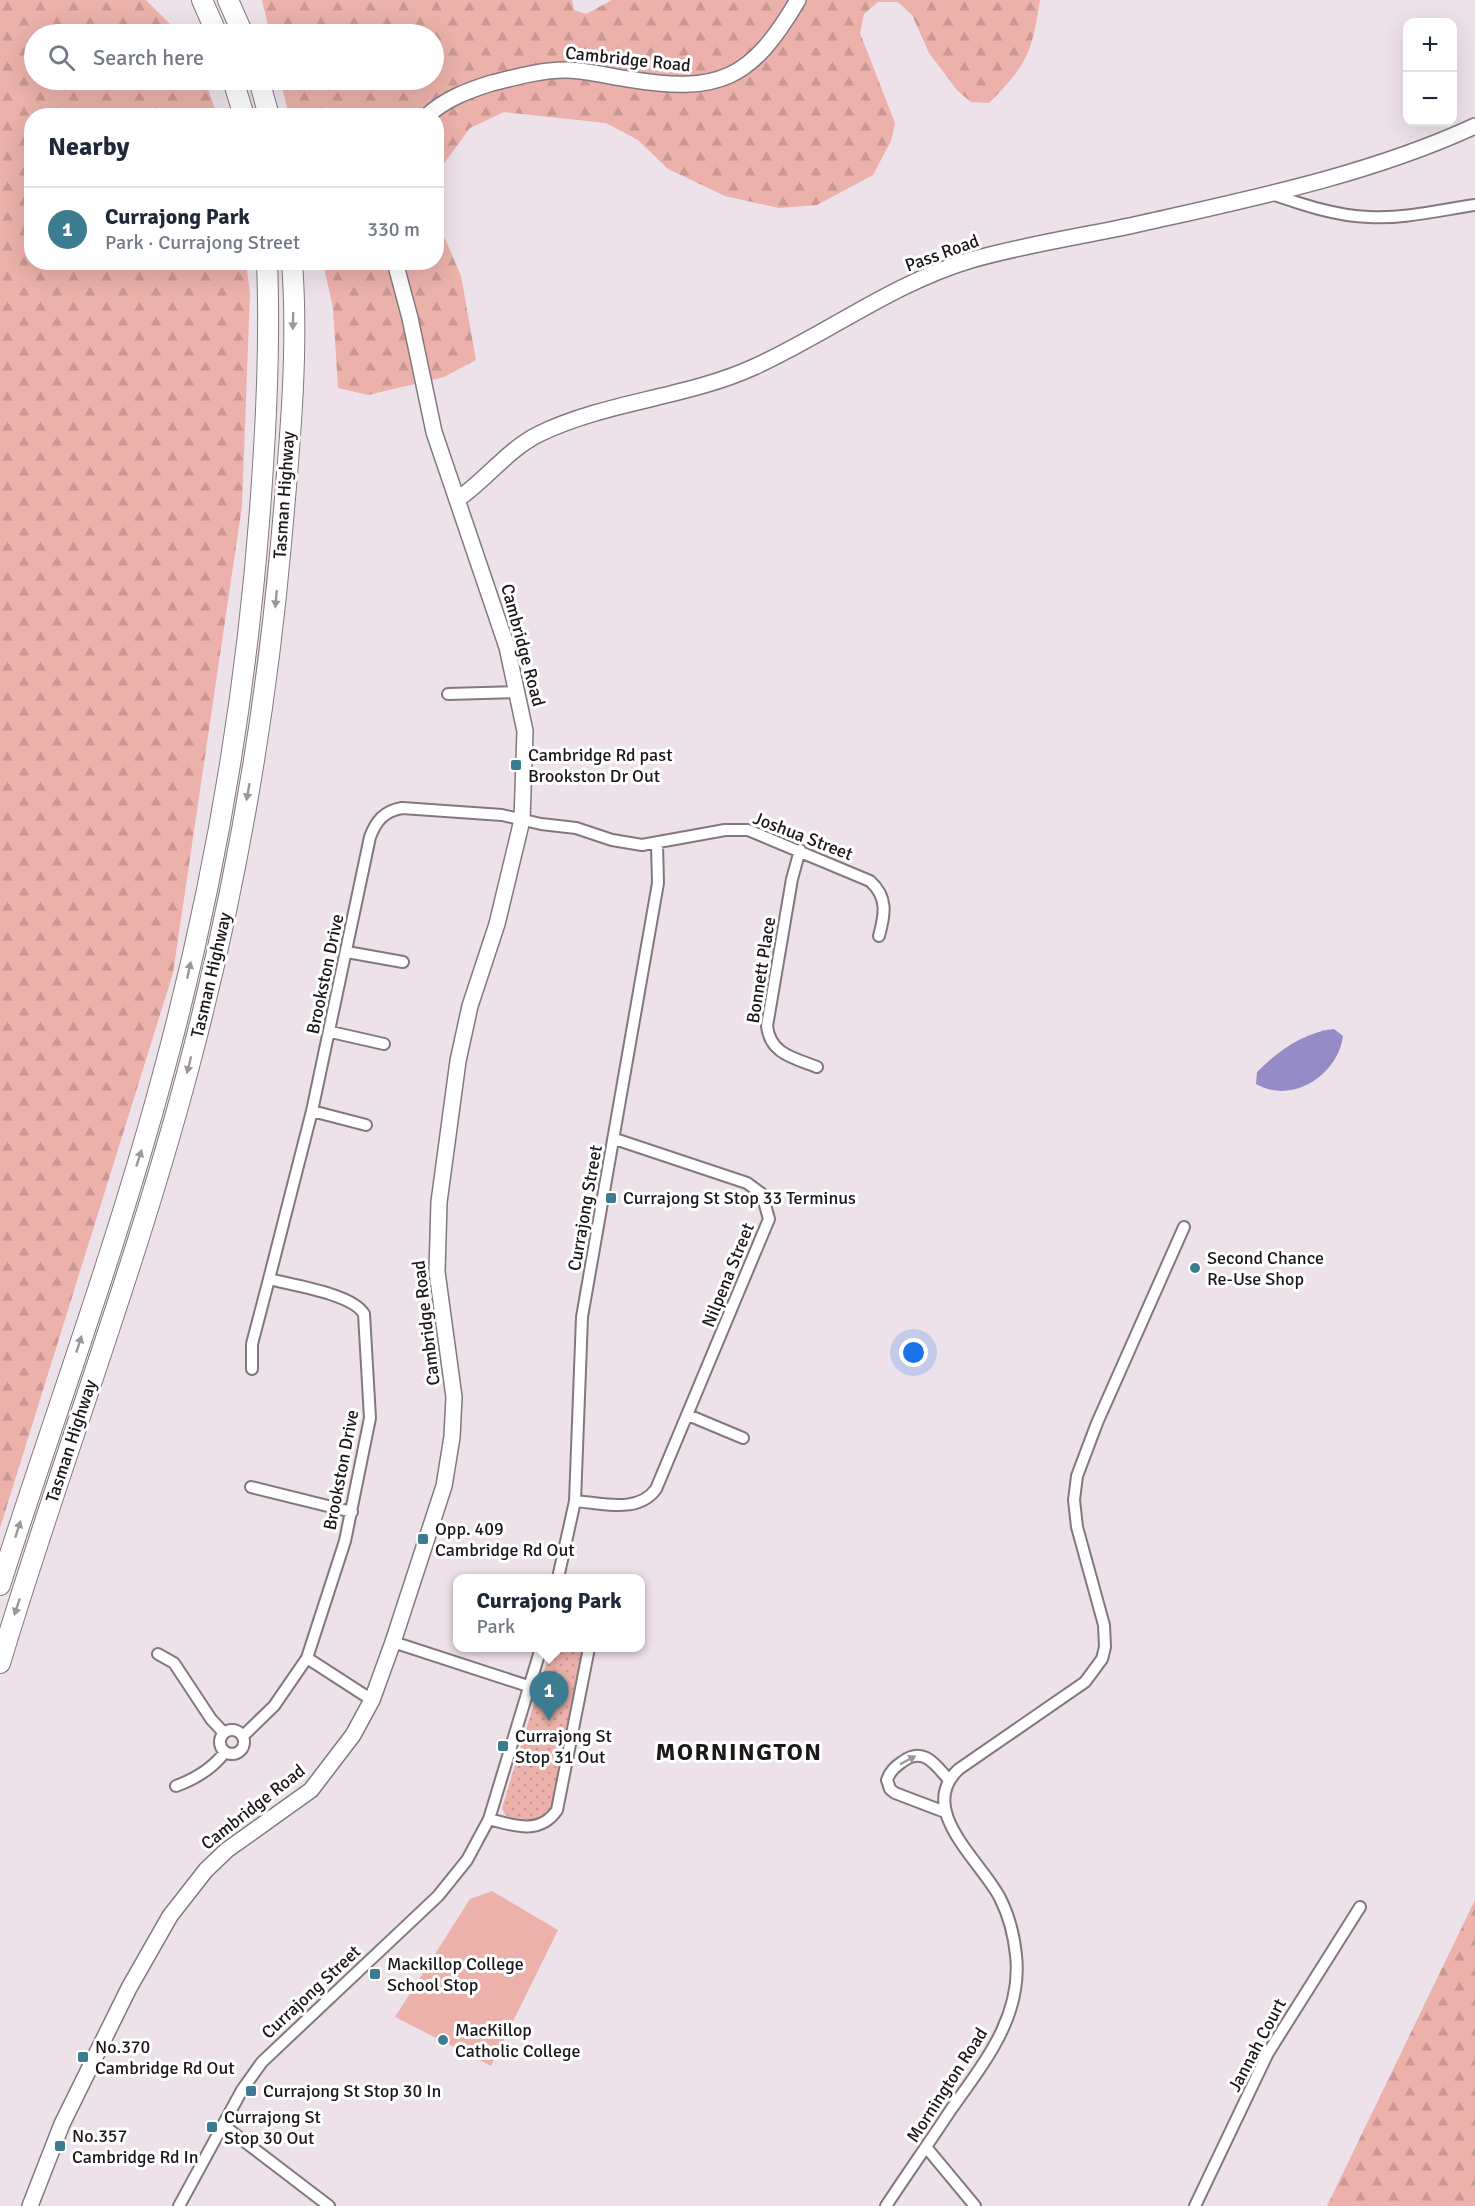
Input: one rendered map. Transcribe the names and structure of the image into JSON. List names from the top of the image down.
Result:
{
  "streets": {
    "highway": ["Tasman Highway"],
    "main road": ["Cambridge Road", "Pass Road"],
    "street": [
      "Joshua Street",
      "Bonnett Place",
      "Brookston Drive",
      "Currajong Street",
      "Nilpena Street",
      "Jannah Court",
      "Mornington Road"
    ]
  },
  "crossings": [
    ["Cambridge Road", "Pass Road"],
    ["Cambridge Road", "Joshua Street"],
    ["Cambridge Road", "Brookston Drive"],
    ["Joshua Street", "Bonnett Place"],
    ["Joshua Street", "Brookston Drive"],
    ["Joshua Street", "Currajong Street"],
    ["Currajong Street", "Nilpena Street"]
  ],
  "districts": ["MORNINGTON"],
  "places": {
    "transit": [
      "Cambridge Rd past Brookston Dr Out",
      "Currajong St Stop 33 Terminus",
      "Opp. 409 Cambridge Rd Out",
      "Currajong St Stop 31 Out",
      "Mackillop College School Stop",
      "No.370 Cambridge Rd Out",
      "Currajong St Stop 30 In",
      "Currajong St Stop 30 Out",
      "No.357 Cambridge Rd In"
    ],
    "other": ["Second Chance Re-Use Shop", "MacKillop Catholic College"]
  },
  "page": {
    "map_buttons": ["+", "−"],
    "search": "Search here",
    "heading": "Nearby",
    "list": [
      {
        "mark": "1",
        "name": "Currajong Park",
        "note": "Park · Currajong Street",
        "value": "330 m"
      }
    ],
    "popup": ["Currajong Park", "Park"],
    "pins": "1"
  }
}
